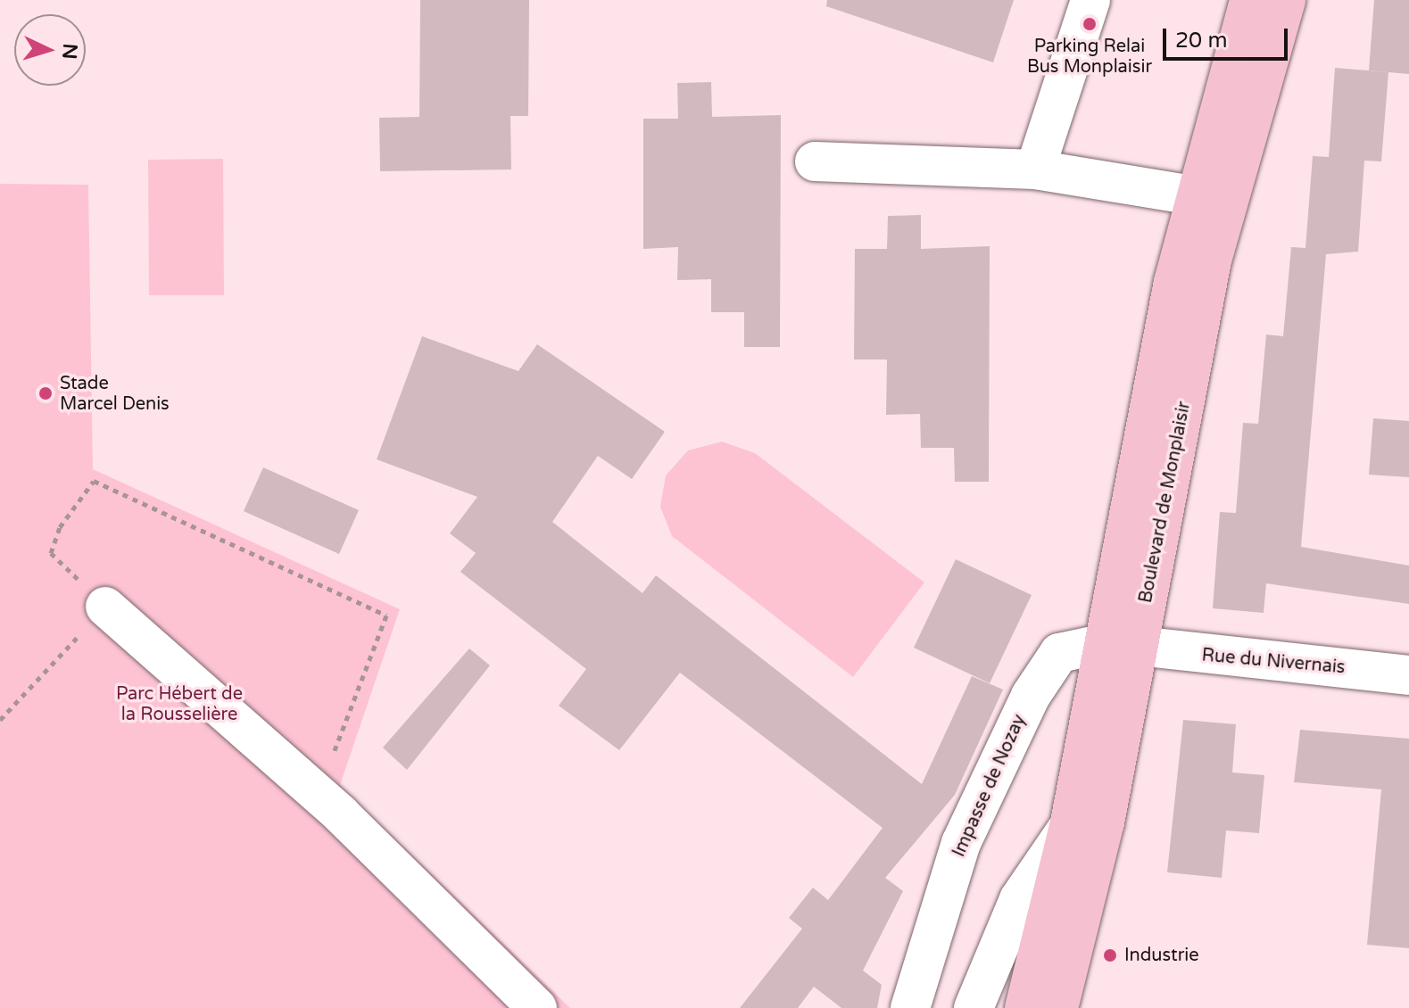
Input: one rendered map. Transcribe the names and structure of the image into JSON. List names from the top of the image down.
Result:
{
  "streets": {
    "main road": ["Boulevard de Monplaisir"],
    "street": ["Rue du Nivernais", "Impasse de Nozay"]
  },
  "crossings": [
    ["Boulevard de Monplaisir", "Rue du Nivernais"],
    ["Boulevard de Monplaisir", "Impasse de Nozay"],
    ["Rue du Nivernais", "Impasse de Nozay"]
  ],
  "parks": ["Parc Hébert de la Rousselière"],
  "places": ["Parking Relai Bus Monplaisir", "Stade Marcel Denis", "Industrie"],
  "scale_bar": "20 m",
  "north": "right"
}
